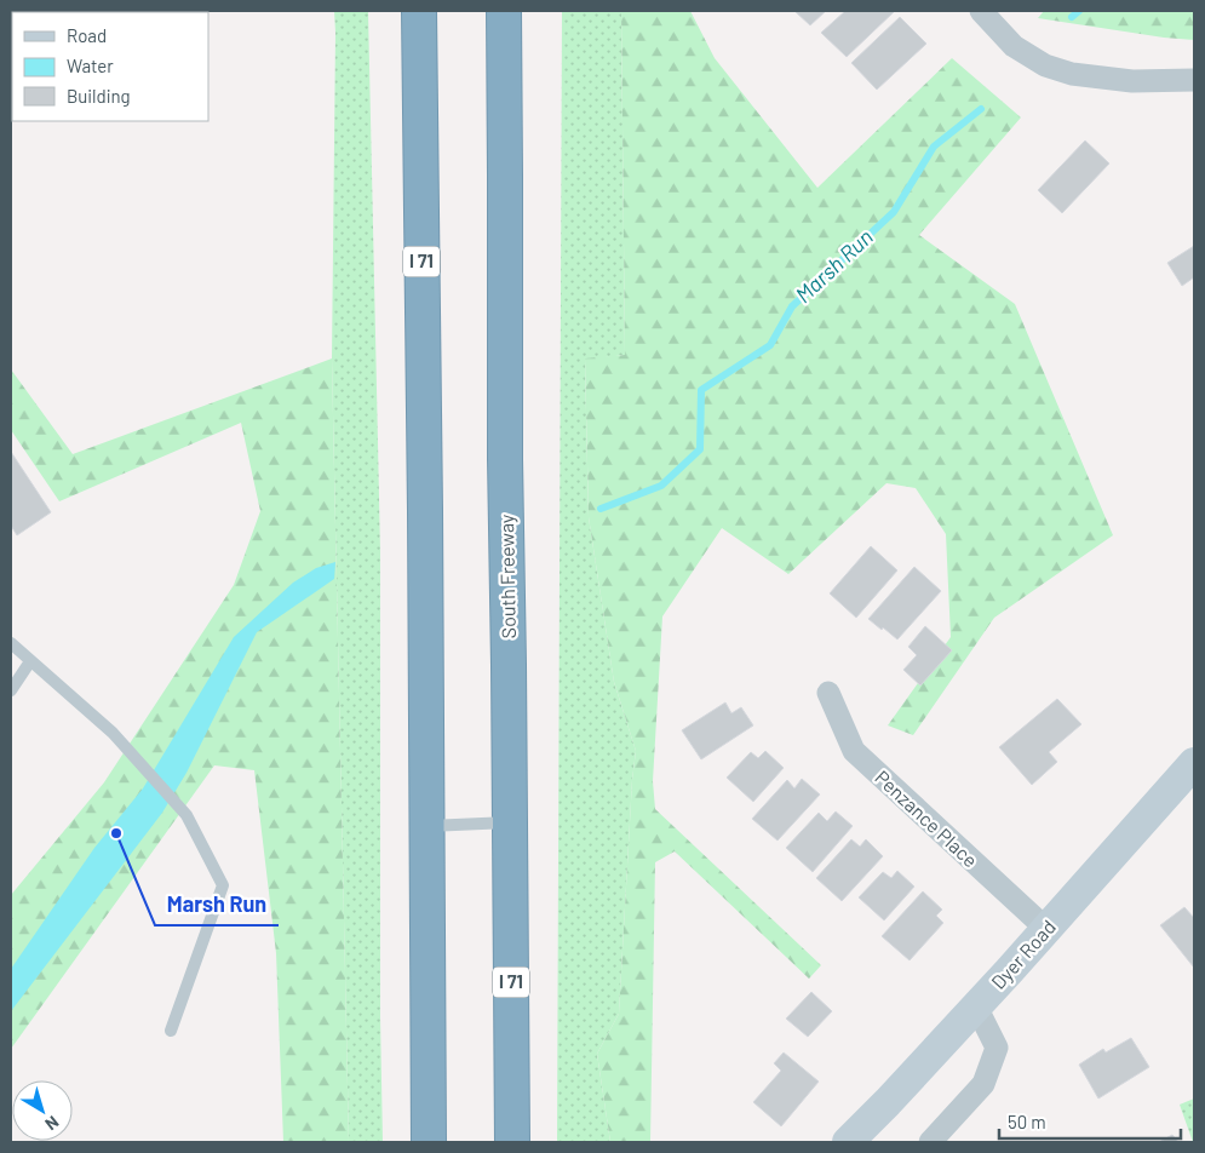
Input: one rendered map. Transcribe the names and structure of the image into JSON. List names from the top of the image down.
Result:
{
  "streets": {
    "highway": ["I 71", "South Freeway"],
    "street": ["Penzance Place", "Dyer Road"]
  },
  "crossings": [
    ["Penzance Place", "Dyer Road"]
  ],
  "water": ["Marsh Run"],
  "places": ["Marsh Run"],
  "legend": ["Road", "Water", "Building"],
  "scale_bar": "50 m",
  "north": "bottom right"
}
